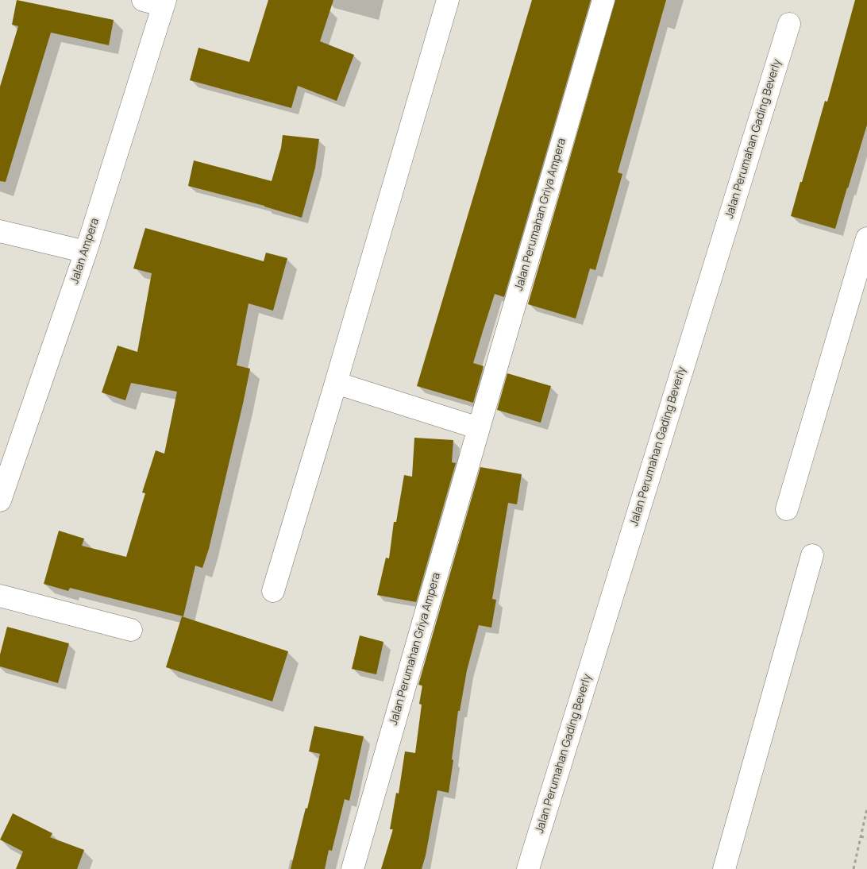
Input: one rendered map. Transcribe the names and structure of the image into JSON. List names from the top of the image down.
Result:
{
  "streets": {
    "street": ["Jalan Perumahan Gading Beverly", "Jalan Perumahan Griya Ampera", "Jalan Ampera"]
  }
}
